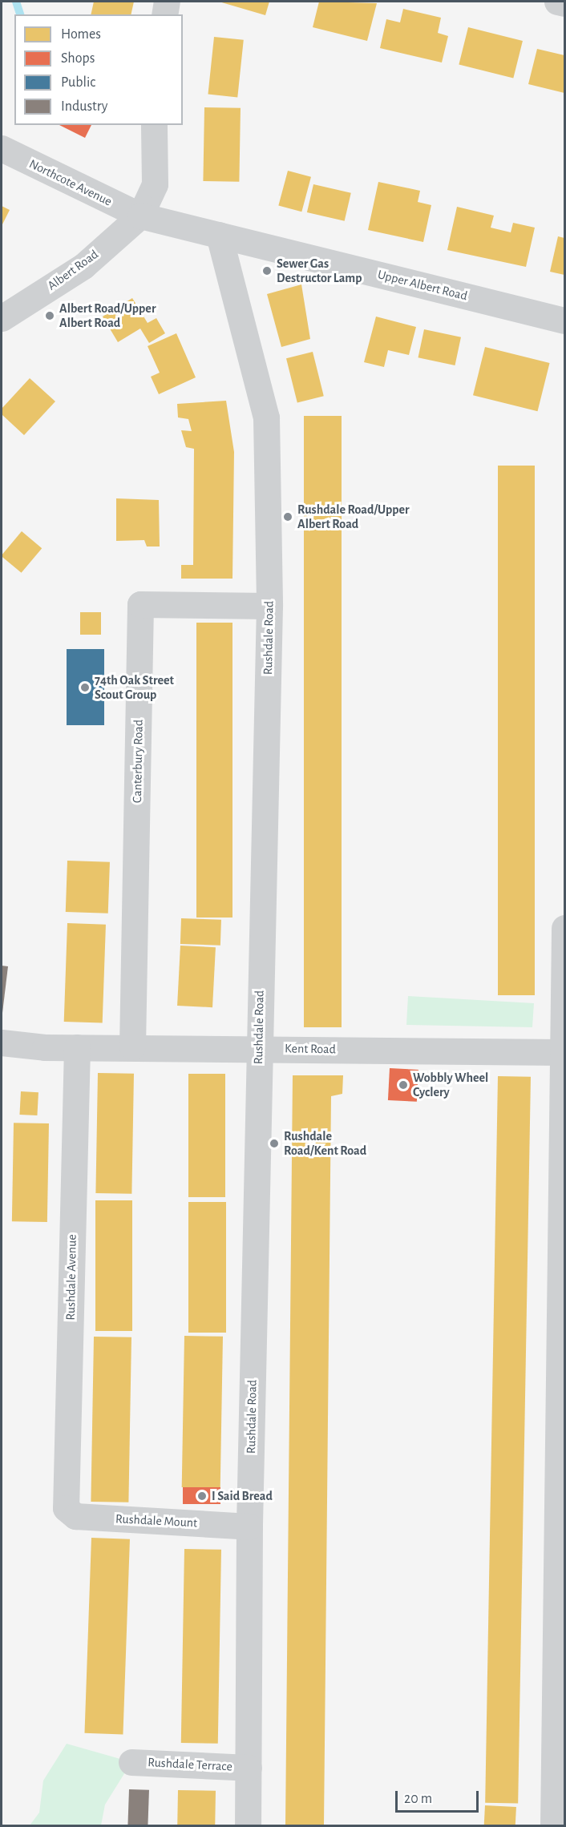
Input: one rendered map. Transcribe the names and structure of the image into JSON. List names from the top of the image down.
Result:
{
  "streets": {
    "street": [
      "Northcote Avenue",
      "Albert Road",
      "Upper Albert Road",
      "Rushdale Road",
      "Canterbury Road",
      "Kent Road",
      "Rushdale Avenue",
      "Rushdale Mount",
      "Rushdale Terrace"
    ]
  },
  "crossings": [
    ["Northcote Avenue", "Albert Road"],
    ["Northcote Avenue", "Upper Albert Road"],
    ["Albert Road", "Upper Albert Road"],
    ["Upper Albert Road", "Rushdale Road"],
    ["Rushdale Road", "Canterbury Road"],
    ["Rushdale Road", "Kent Road"],
    ["Rushdale Road", "Rushdale Mount"],
    ["Rushdale Road", "Rushdale Terrace"],
    ["Canterbury Road", "Kent Road"],
    ["Kent Road", "Rushdale Avenue"],
    ["Rushdale Avenue", "Rushdale Mount"]
  ],
  "places": [
    "Sewer Gas Destructor Lamp",
    "Albert Road/Upper Albert Road",
    "Rushdale Road/Upper Albert Road",
    "74th Oak Street Scout Group",
    "Wobbly Wheel Cyclery",
    "Rushdale Road/Kent Road",
    "I Said Bread"
  ],
  "legend": [
    "Homes",
    "Shops",
    "Public",
    "Industry"
  ],
  "scale_bar": "20 m"
}
